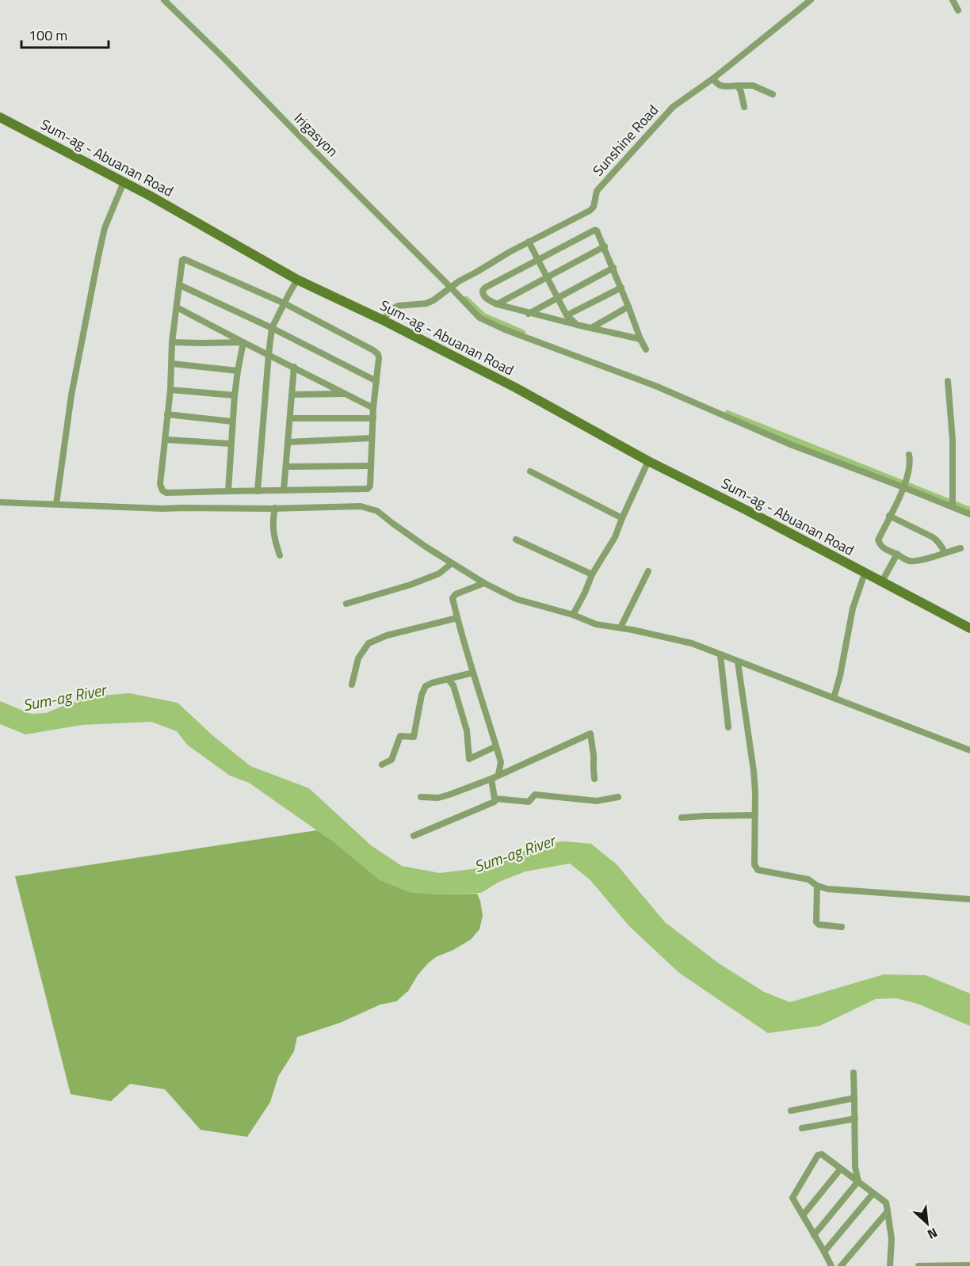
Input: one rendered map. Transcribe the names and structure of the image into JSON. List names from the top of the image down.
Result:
{
  "streets": {
    "main road": ["Sum-ag - Abuanan Road"],
    "street": ["Irigasyon", "Sunshine Road"]
  },
  "crossings": [
    ["Irigasyon", "Sunshine Road"],
    ["Sunshine Road", "Sum-ag - Abuanan Road"]
  ],
  "water": ["Sum-ag River"],
  "scale_bar": "100 m",
  "north": "bottom right"
}
